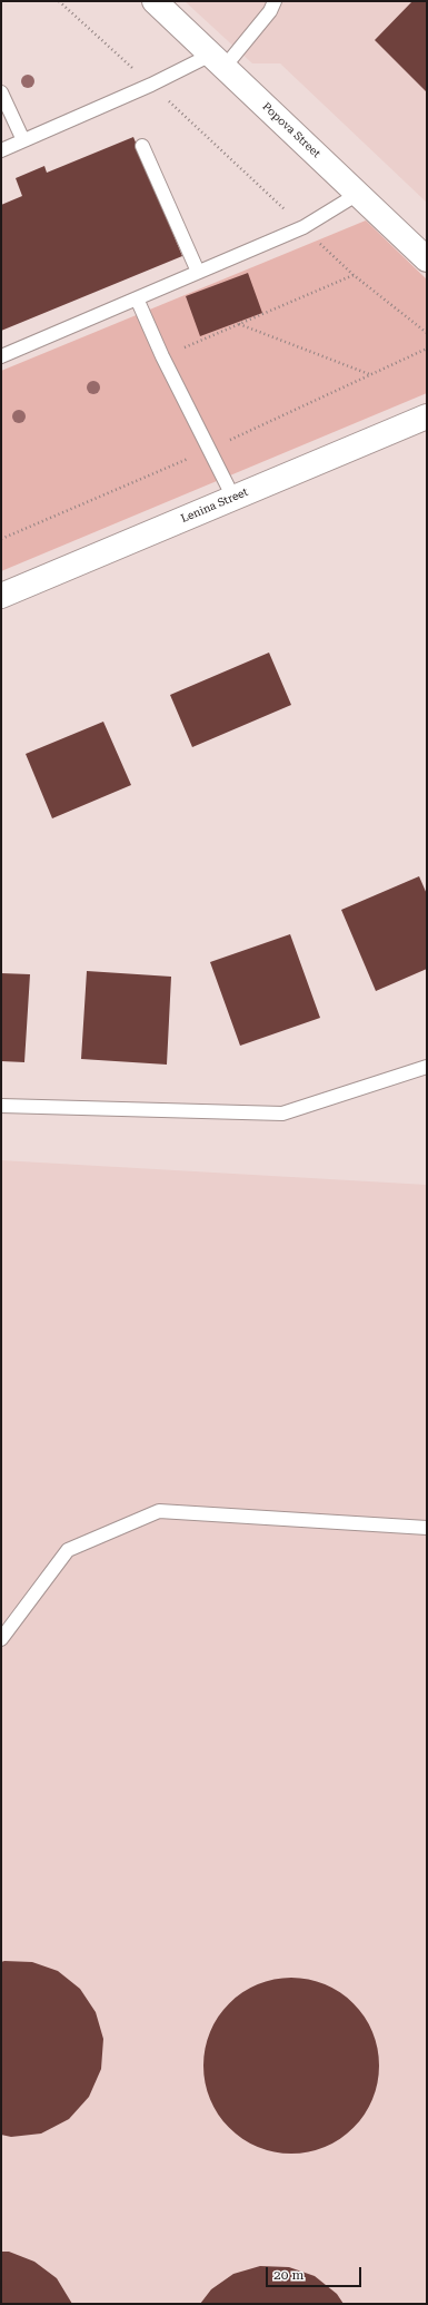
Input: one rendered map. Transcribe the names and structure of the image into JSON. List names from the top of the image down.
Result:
{
  "streets": {
    "street": ["Popova Street", "Lenina Street"]
  },
  "scale_bar": "20 m"
}
